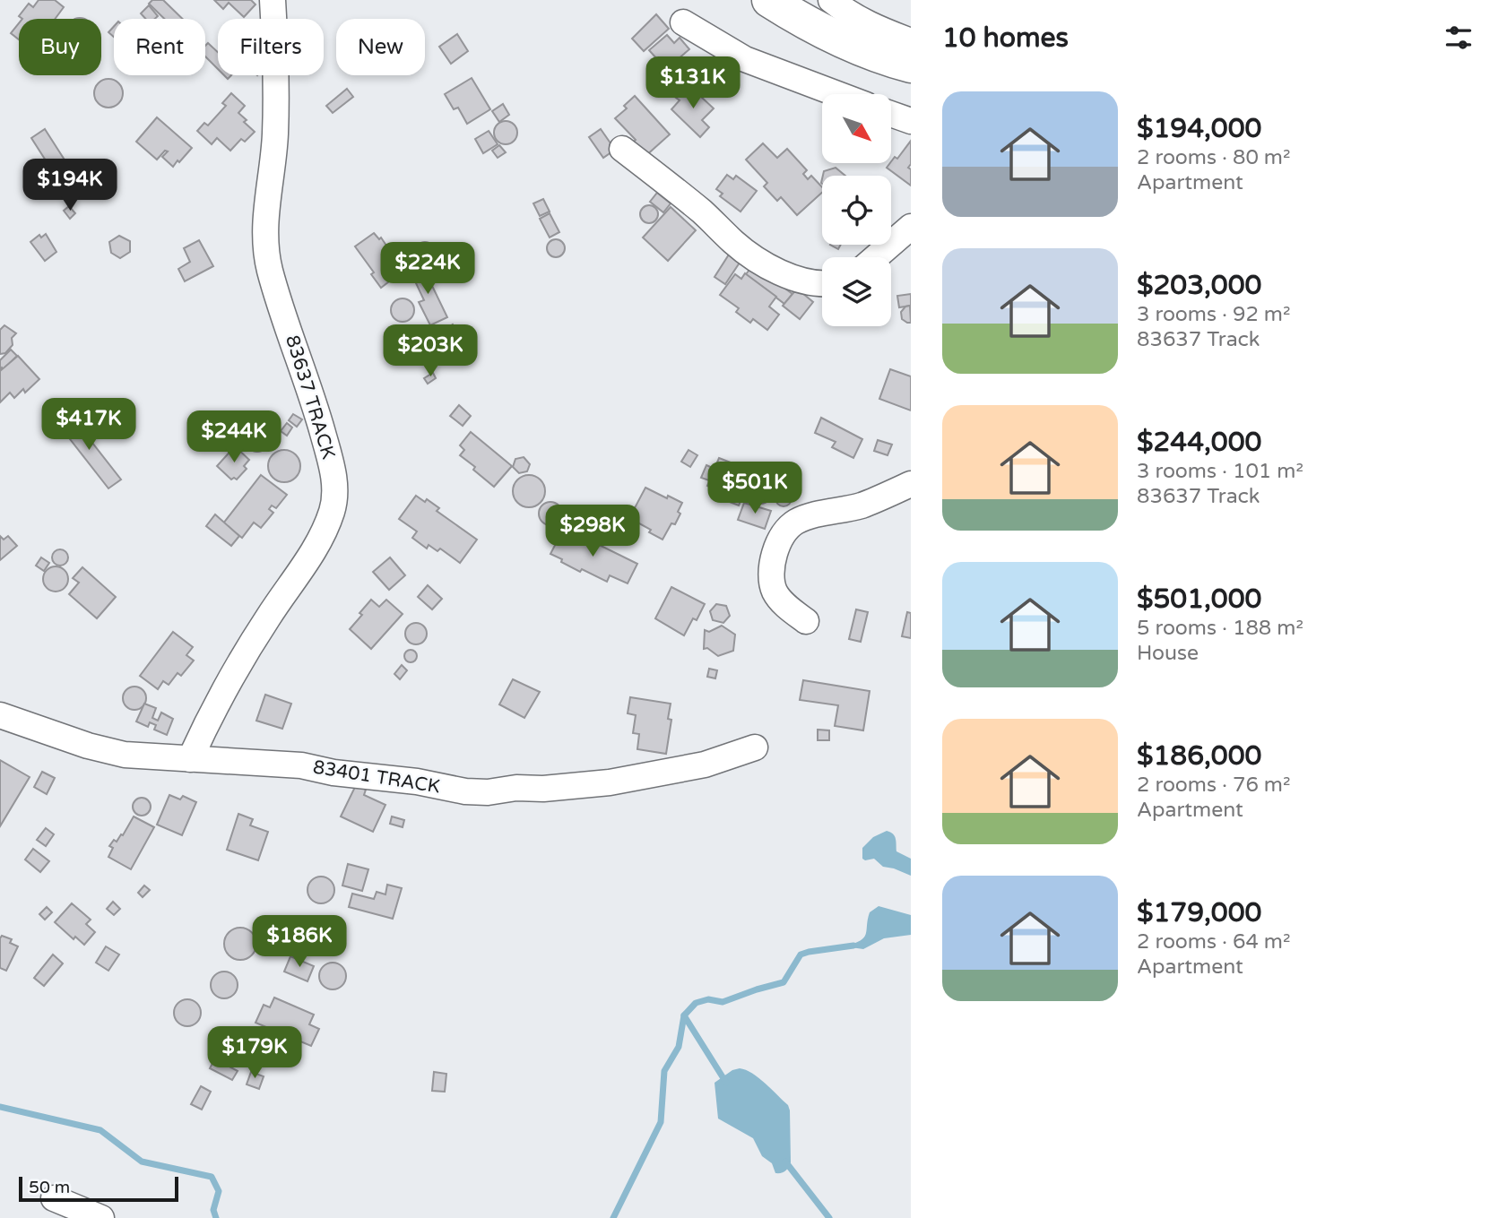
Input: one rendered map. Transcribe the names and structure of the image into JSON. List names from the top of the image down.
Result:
{
  "streets": {
    "street": ["83637 TRACK", "83401 TRACK"]
  },
  "crossings": [
    ["83637 TRACK", "83401 TRACK"]
  ],
  "scale_bar": "50 m",
  "north": "bottom right",
  "page": {
    "heading": "10 homes",
    "chip": [
      "Buy",
      "Rent",
      "Filters",
      "New"
    ],
    "price": [
      "$131K",
      "$194K",
      "$224K",
      "$203K",
      "$417K",
      "$244K",
      "$501K",
      "$298K",
      "$186K",
      "$179K"
    ],
    "list": [
      {
        "name": "$194,000",
        "note": "2 rooms · 80 m² · Apartment"
      },
      {
        "name": "$203,000",
        "note": "3 rooms · 92 m² · 83637 Track"
      },
      {
        "name": "$244,000",
        "note": "3 rooms · 101 m² · 83637 Track"
      },
      {
        "name": "$501,000",
        "note": "5 rooms · 188 m² · House"
      },
      {
        "name": "$186,000",
        "note": "2 rooms · 76 m² · Apartment"
      },
      {
        "name": "$179,000",
        "note": "2 rooms · 64 m² · Apartment"
      }
    ],
    "scale": "50 m"
  }
}
